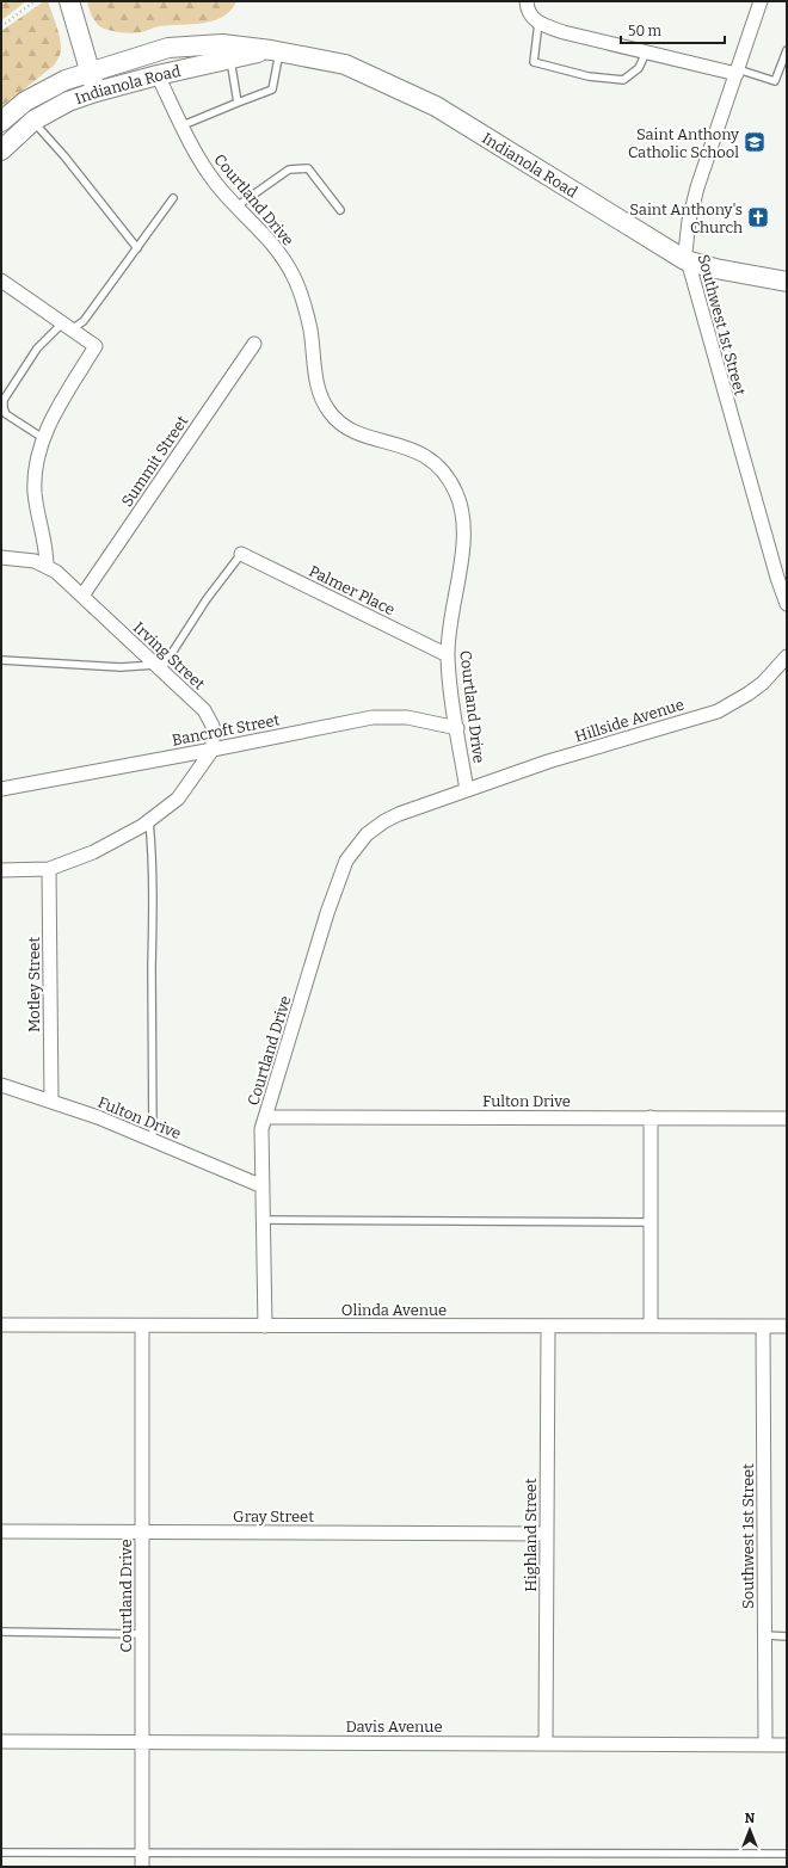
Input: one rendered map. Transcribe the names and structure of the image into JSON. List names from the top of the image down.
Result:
{
  "streets": {
    "main road": ["Indianola Road"],
    "street": [
      "Courtland Drive",
      "Southwest 1st Street",
      "Summit Street",
      "Palmer Place",
      "Irving Street",
      "Hillside Avenue",
      "Bancroft Street",
      "Motley Street",
      "Fulton Drive",
      "Olinda Avenue",
      "Gray Street",
      "Highland Street",
      "Davis Avenue"
    ]
  },
  "crossings": [
    ["Indianola Road", "Courtland Drive"],
    ["Indianola Road", "Southwest 1st Street"],
    ["Courtland Drive", "Palmer Place"],
    ["Courtland Drive", "Hillside Avenue"],
    ["Courtland Drive", "Bancroft Street"],
    ["Courtland Drive", "Fulton Drive"],
    ["Courtland Drive", "Olinda Avenue"],
    ["Courtland Drive", "Gray Street"],
    ["Courtland Drive", "Davis Avenue"],
    ["Southwest 1st Street", "Olinda Avenue"],
    ["Southwest 1st Street", "Davis Avenue"],
    ["Summit Street", "Irving Street"],
    ["Irving Street", "Bancroft Street"],
    ["Motley Street", "Fulton Drive"],
    ["Olinda Avenue", "Highland Street"],
    ["Gray Street", "Highland Street"],
    ["Highland Street", "Davis Avenue"]
  ],
  "places": {
    "school or university": ["Saint Anthony Catholic School"],
    "church": ["Saint Anthony's Church"]
  },
  "scale_bar": "50 m",
  "north": "top"
}
